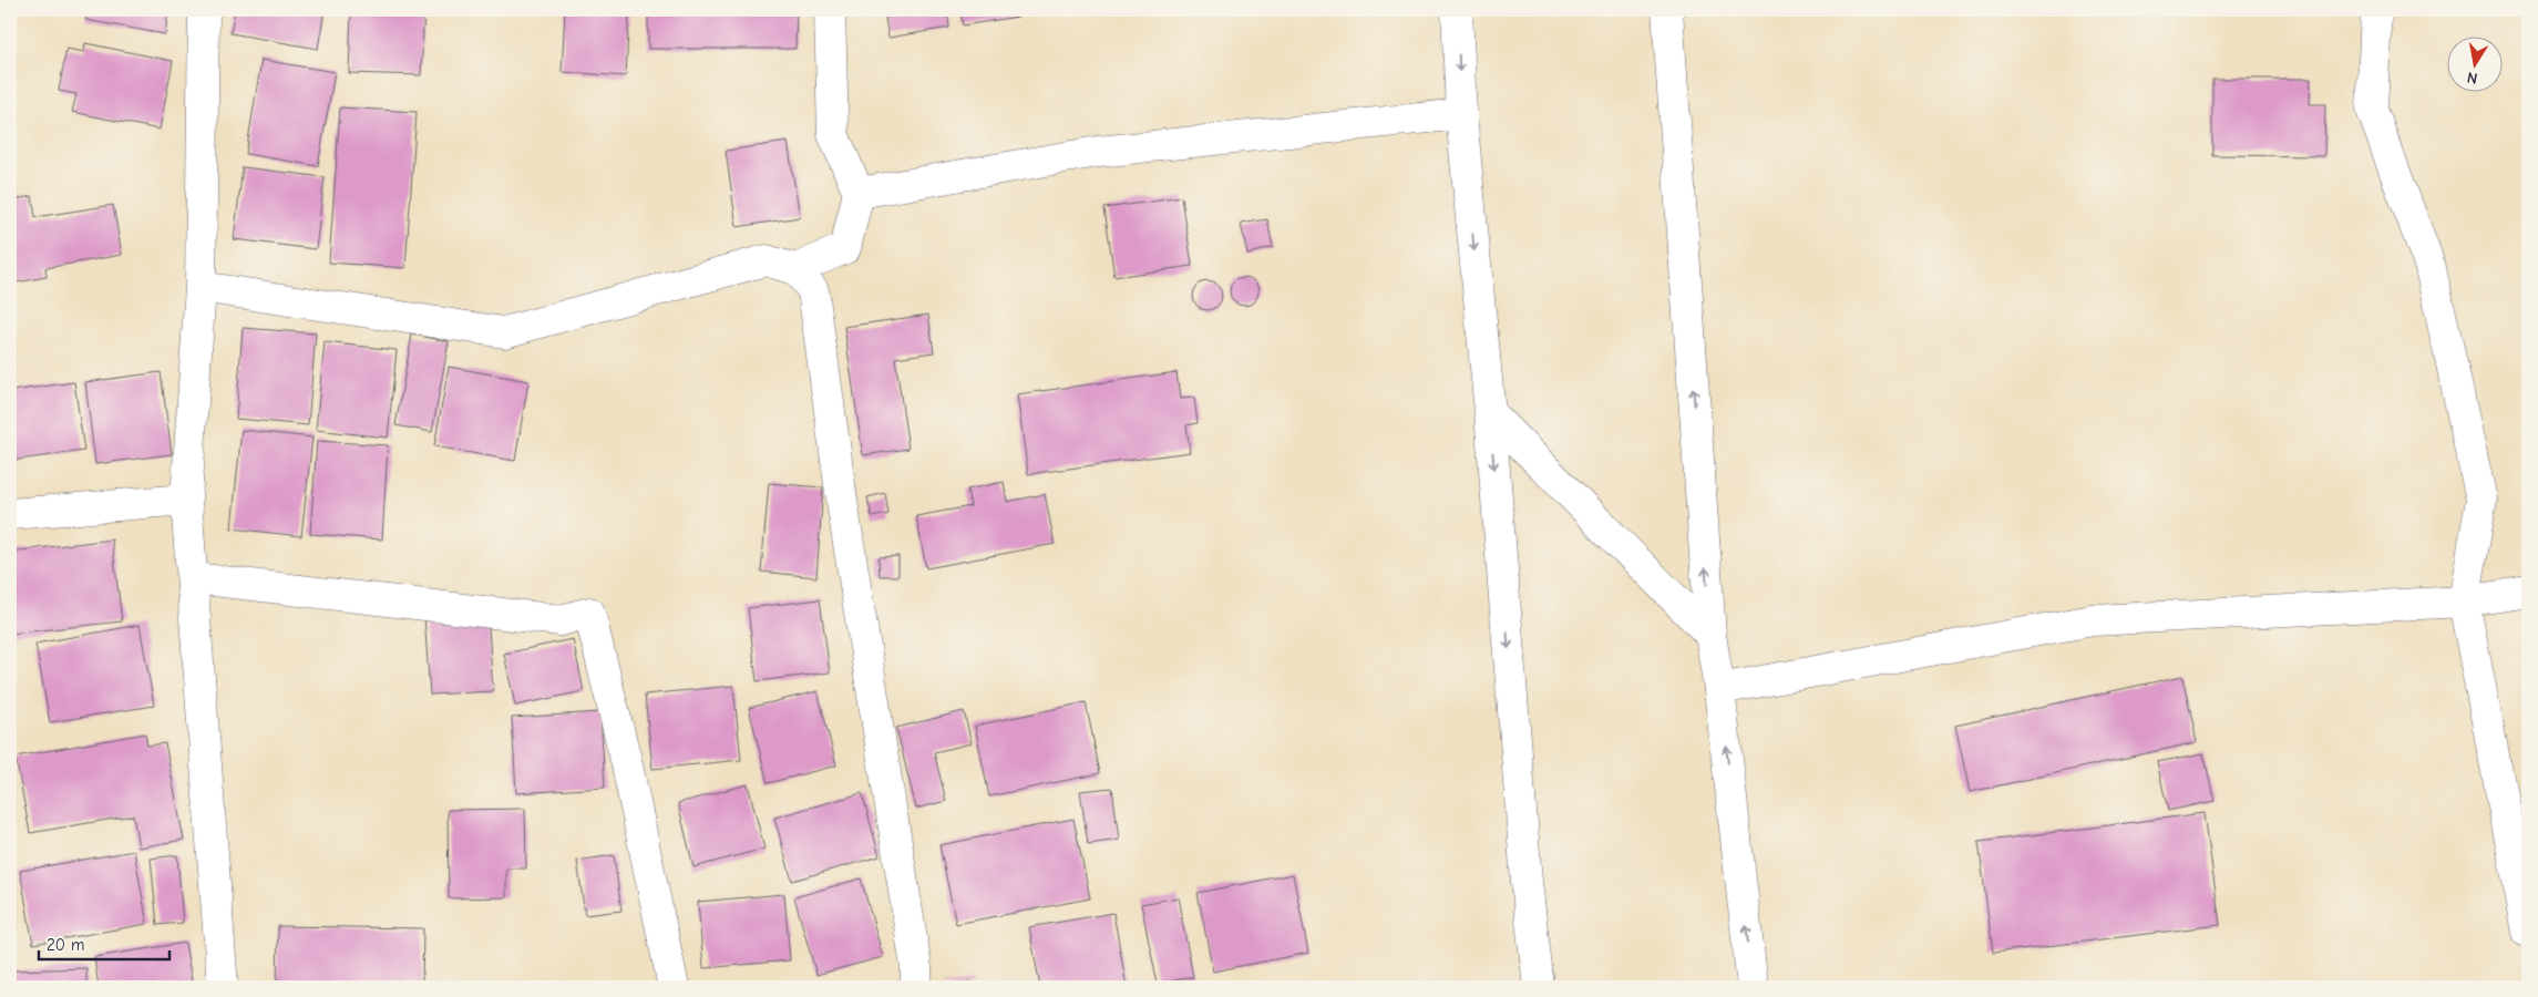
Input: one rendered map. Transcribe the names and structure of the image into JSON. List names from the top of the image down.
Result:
{
  "scale_bar": "20 m",
  "north": "bottom"
}
